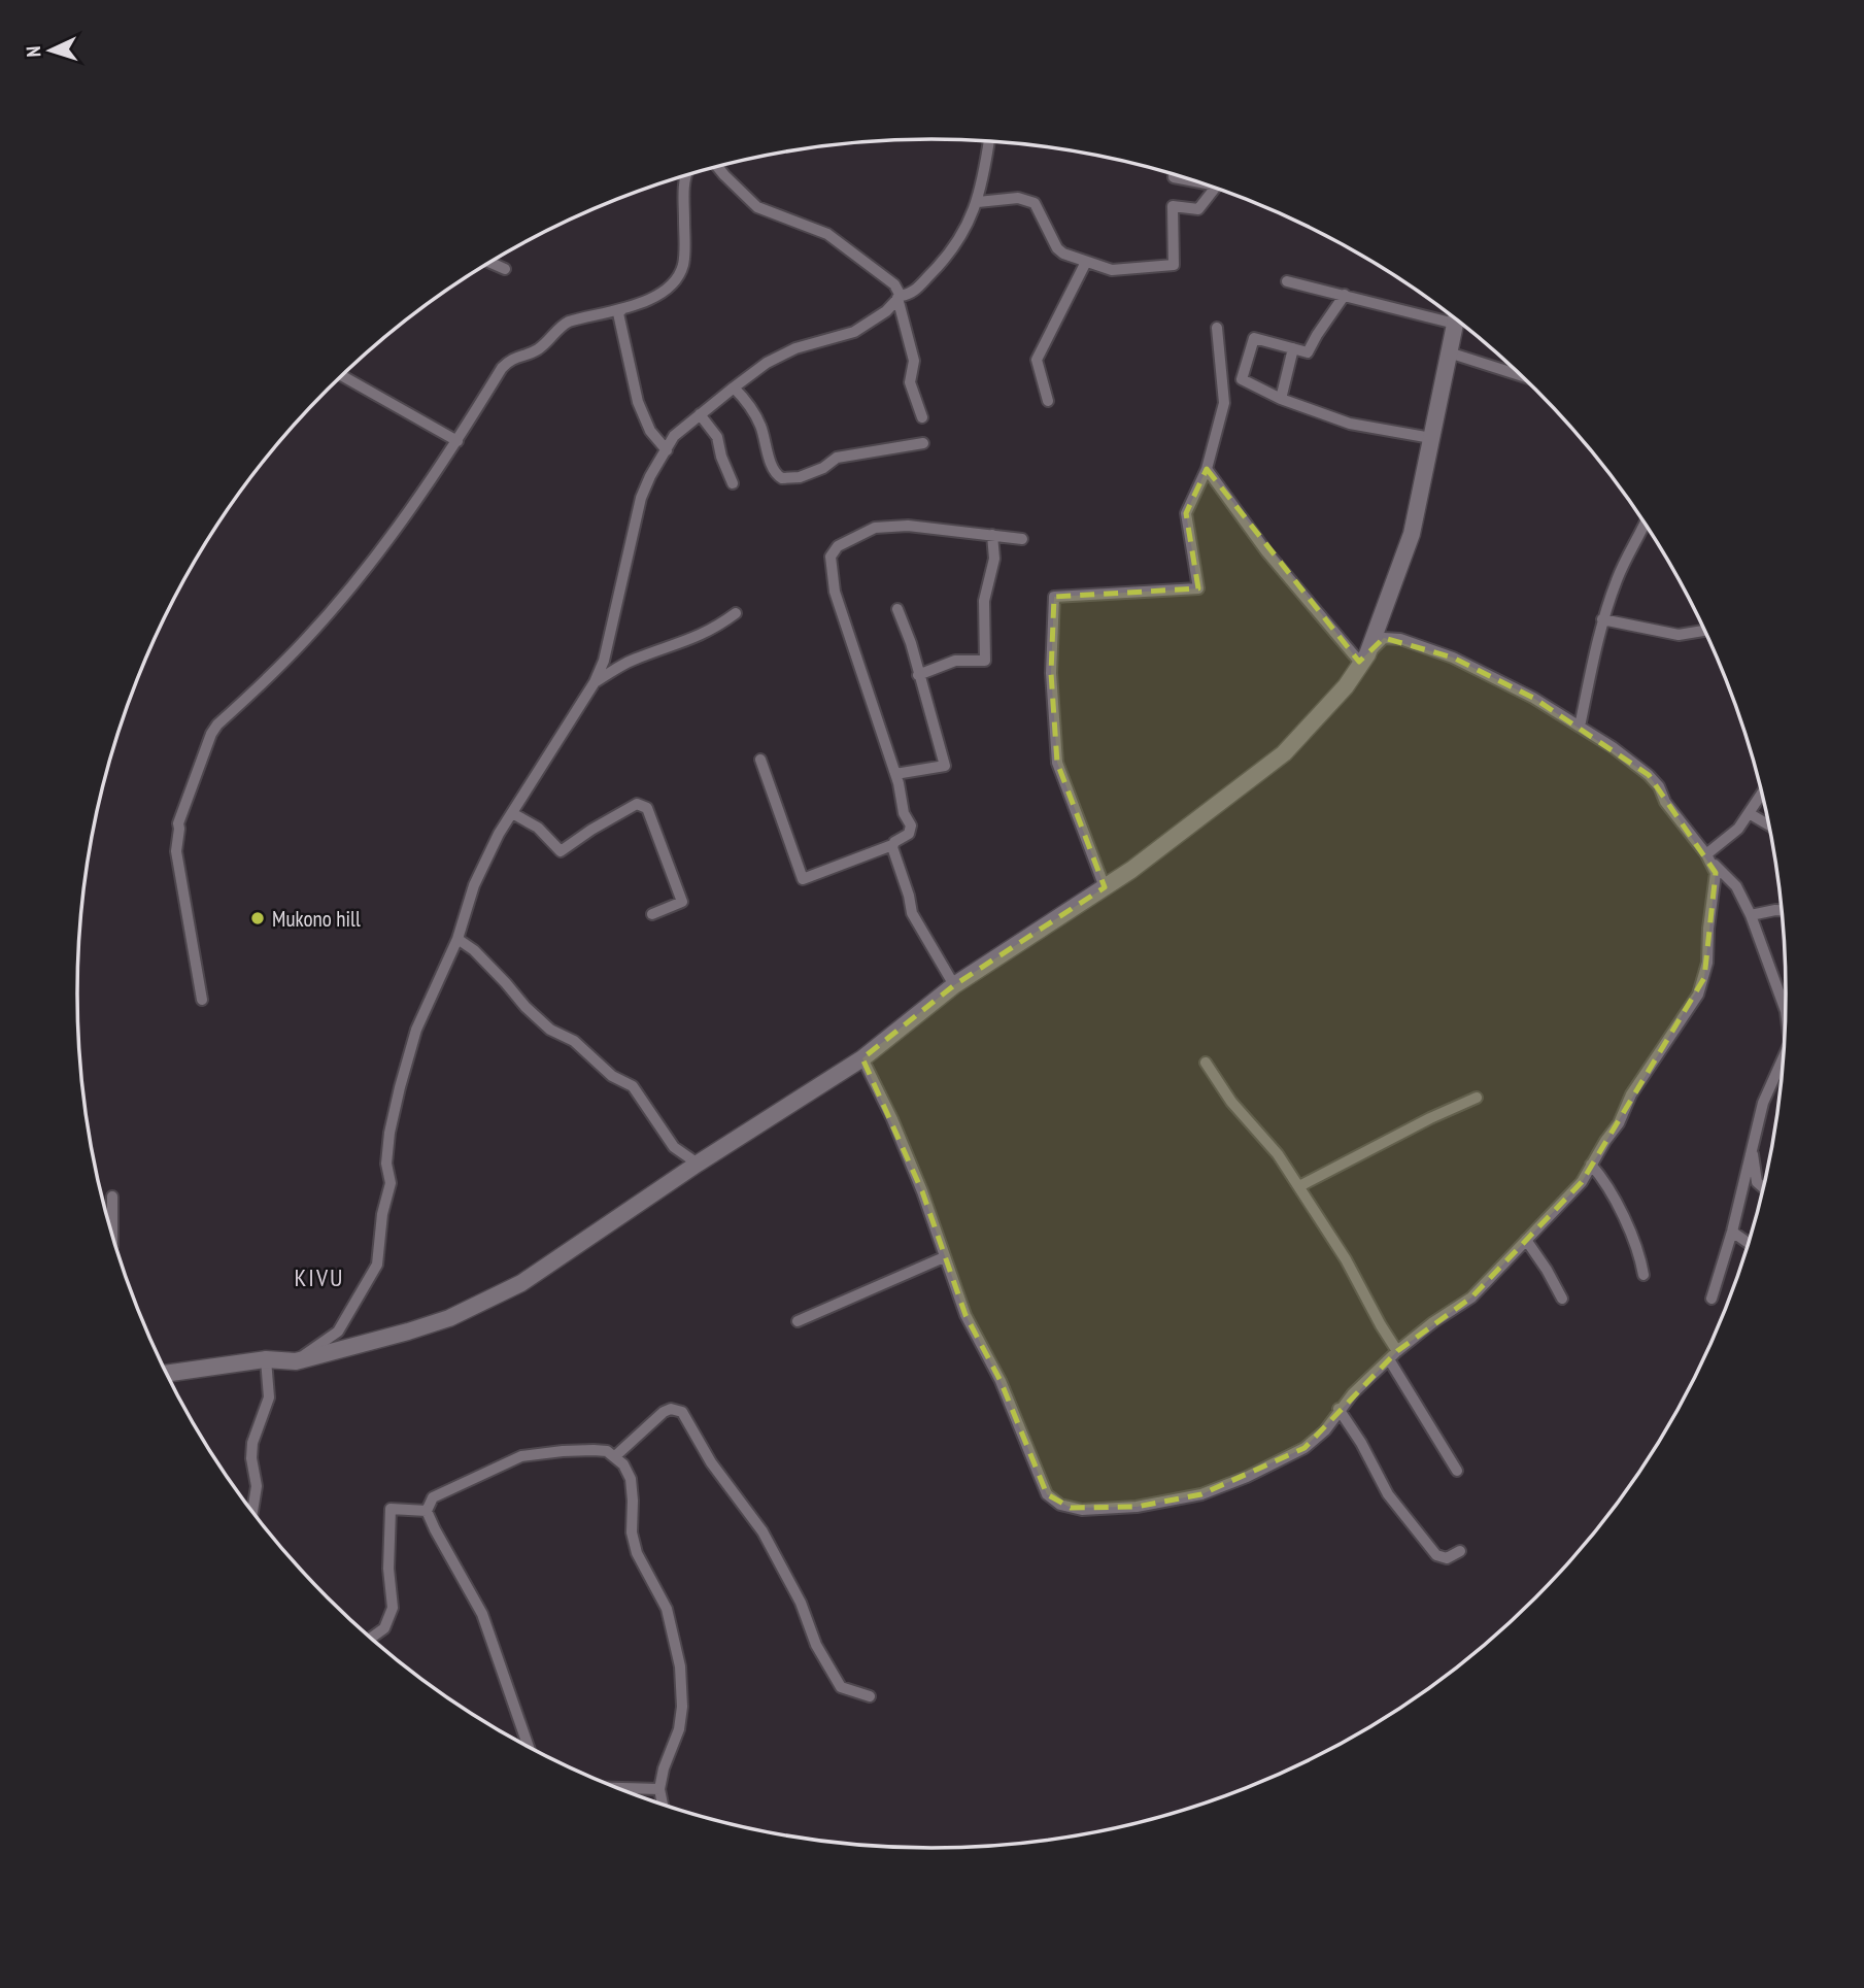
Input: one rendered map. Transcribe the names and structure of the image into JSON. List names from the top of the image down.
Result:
{
  "districts": ["KIVU"],
  "places": ["Mukono hill"],
  "north": "left"
}
